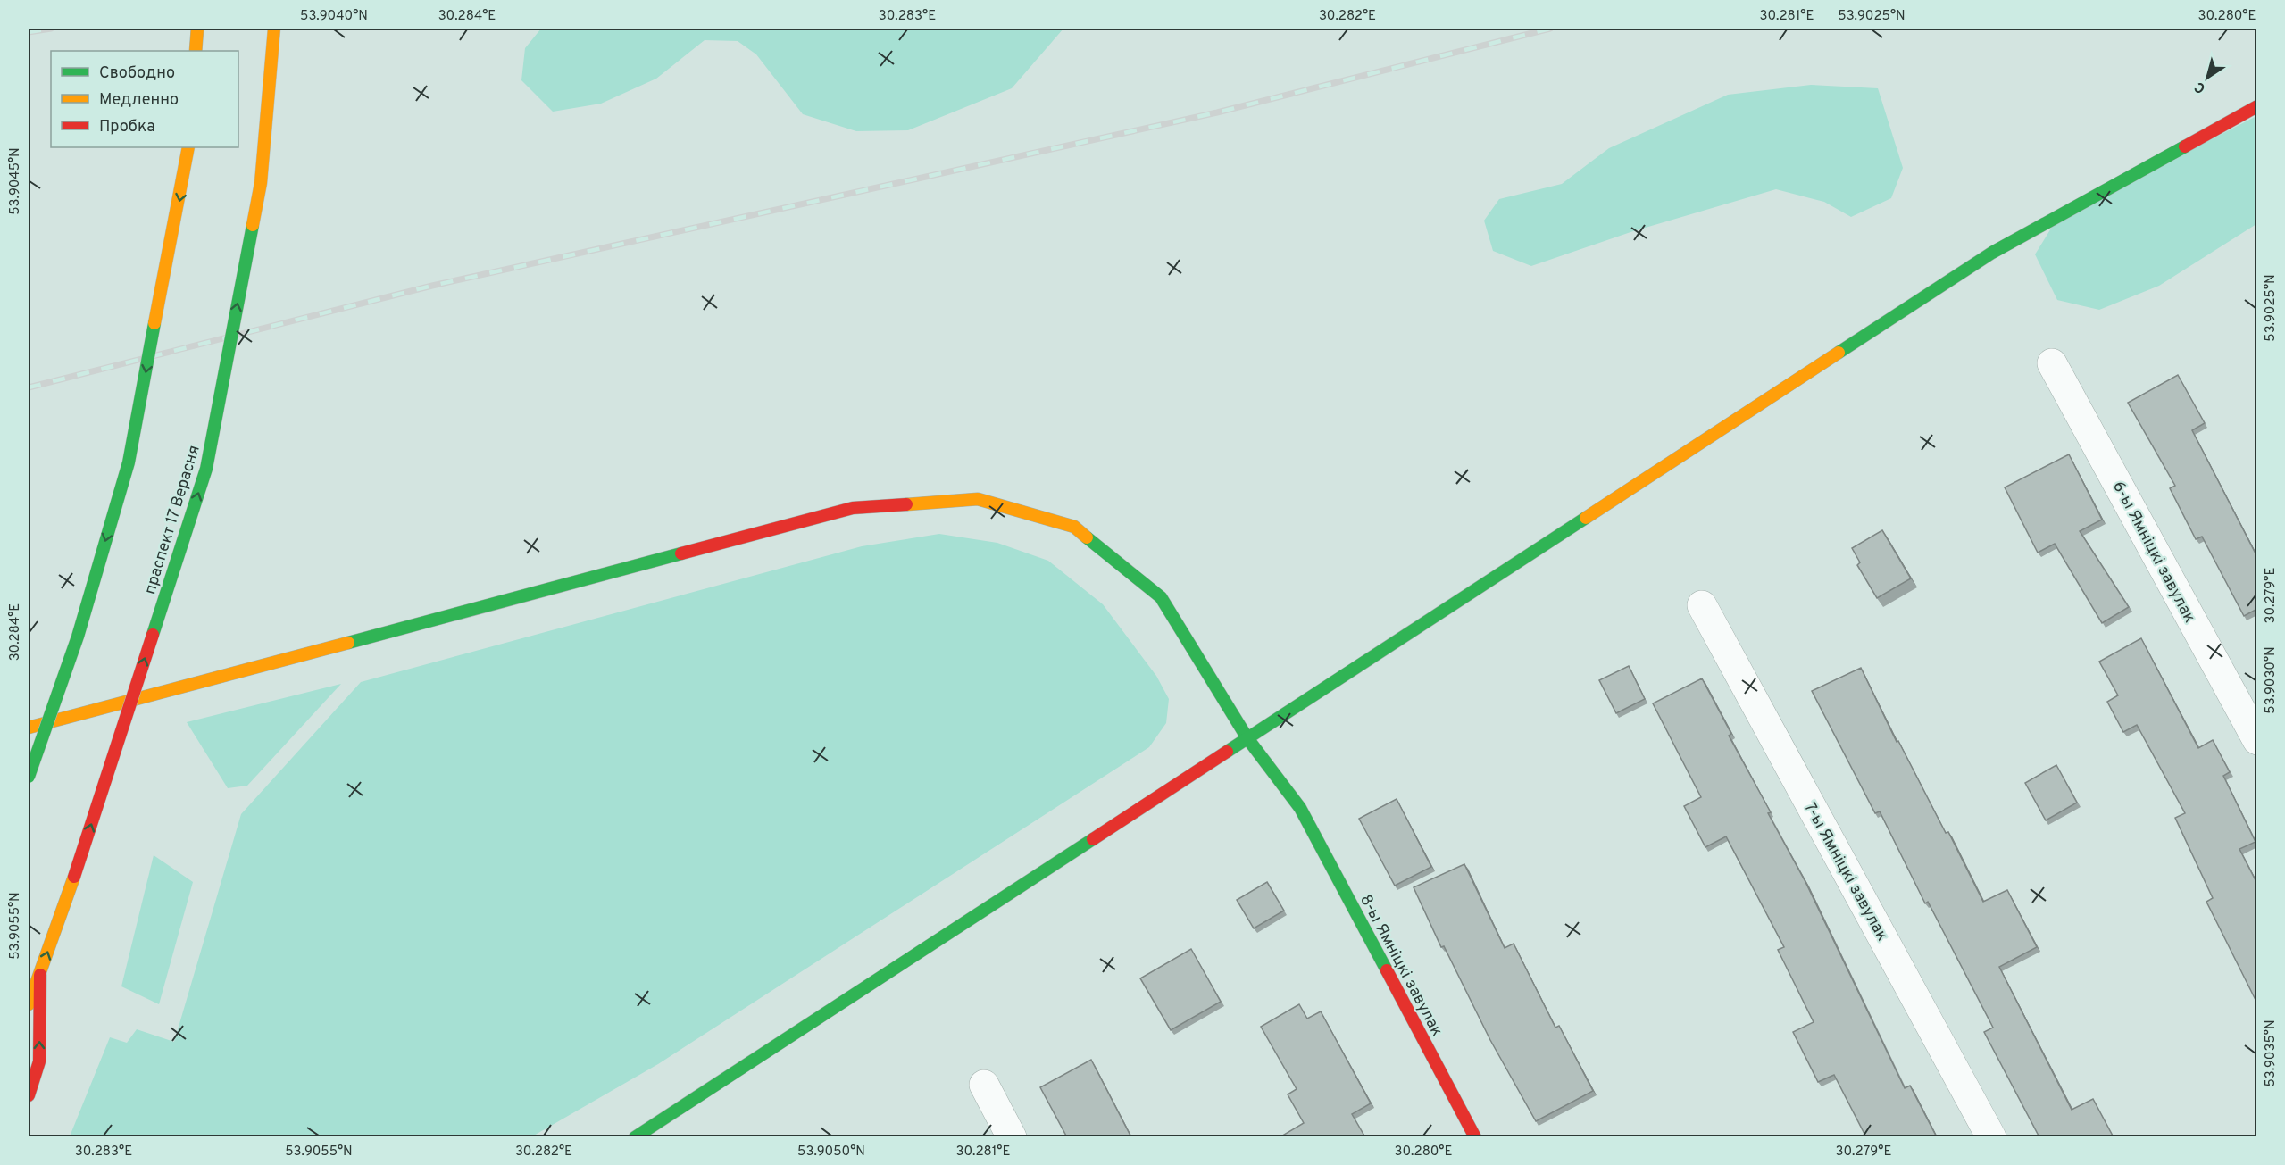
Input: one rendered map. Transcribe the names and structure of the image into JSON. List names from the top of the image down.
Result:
{
  "streets": {
    "main road": ["праспект 17 Верасня", "8-ы Ямніцкі завулак"],
    "street": ["6-ы Ямніцкі завулак", "7-ы Ямніцкі завулак"]
  },
  "legend": ["Свободно", "Медленно", "Пробка"],
  "north": "bottom left",
  "coordinates": [
    "53.9040°N",
    "30.284°E",
    "30.283°E",
    "30.282°E",
    "30.281°E",
    "53.9025°N",
    "30.280°E",
    "53.9045°N",
    "30.279°E",
    "53.9030°N",
    "53.9055°N",
    "53.9035°N",
    "53.9050°N"
  ]
}
